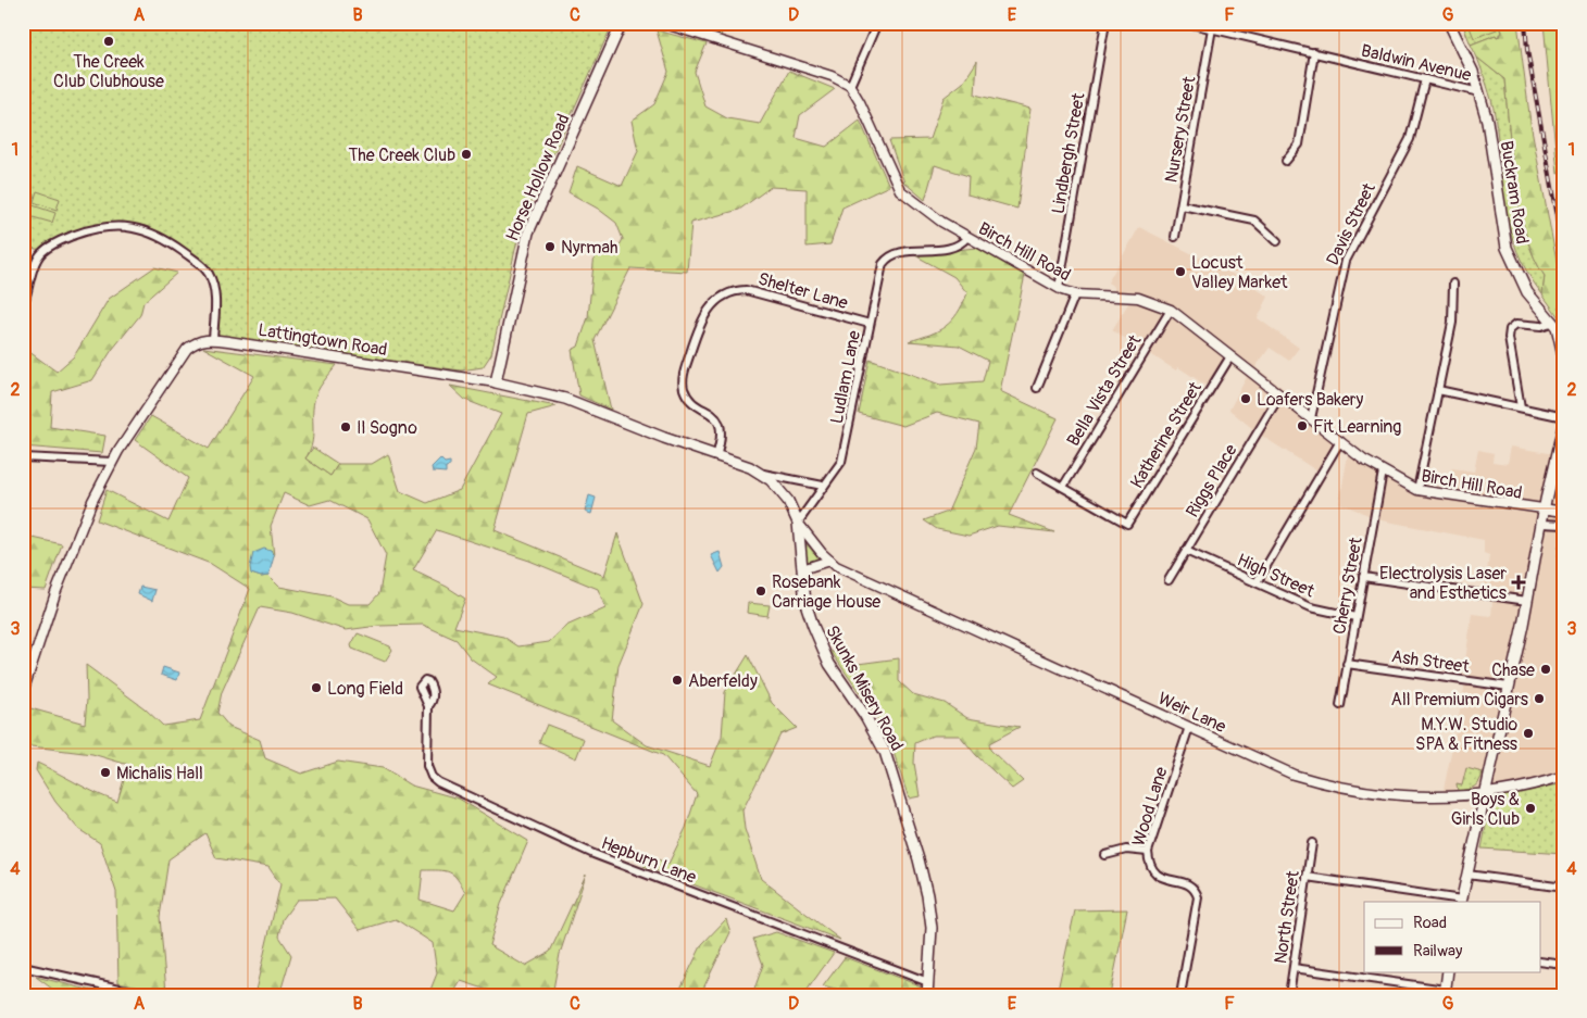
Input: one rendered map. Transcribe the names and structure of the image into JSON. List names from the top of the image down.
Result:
{
  "streets": {
    "main road": [
      "Horse Hollow Road",
      "Buckram Road",
      "Lattingtown Road",
      "Skunks Misery Road"
    ],
    "street": [
      "Baldwin Avenue",
      "Nursery Street",
      "Lindbergh Street",
      "Davis Street",
      "Birch Hill Road",
      "Shelter Lane",
      "Ludlam Lane",
      "Bella Vista Street",
      "Katherine Street",
      "Riggs Place",
      "High Street",
      "Cherry Street",
      "Ash Street",
      "Weir Lane",
      "Wood Lane",
      "Hepburn Lane",
      "North Street"
    ]
  },
  "crossings": [
    ["Baldwin Avenue", "Nursery Street"],
    ["Baldwin Avenue", "Buckram Road"],
    ["Baldwin Avenue", "Davis Street"],
    ["Lindbergh Street", "Birch Hill Road"],
    ["Horse Hollow Road", "Lattingtown Road"],
    ["Davis Street", "Birch Hill Road"],
    ["Birch Hill Road", "Ludlam Lane"],
    ["Birch Hill Road", "Bella Vista Street"],
    ["Birch Hill Road", "Katherine Street"],
    ["Birch Hill Road", "Riggs Place"],
    ["Birch Hill Road", "Cherry Street"],
    ["Shelter Lane", "Lattingtown Road"],
    ["Shelter Lane", "Ludlam Lane"],
    ["Lattingtown Road", "Ludlam Lane"],
    ["Lattingtown Road", "Skunks Misery Road"],
    ["Lattingtown Road", "Weir Lane"],
    ["Ludlam Lane", "Skunks Misery Road"],
    ["Ludlam Lane", "Weir Lane"],
    ["Bella Vista Street", "Katherine Street"],
    ["Riggs Place", "High Street"],
    ["High Street", "Cherry Street"],
    ["Cherry Street", "Ash Street"],
    ["Skunks Misery Road", "Weir Lane"],
    ["Skunks Misery Road", "Hepburn Lane"],
    ["Weir Lane", "Wood Lane"]
  ],
  "places": {
    "other": [
      "The Creek Club Clubhouse",
      "The Creek Club",
      "Nyrmah",
      "Locust Valley Market",
      "Loafers Bakery",
      "Fit Learning",
      "Il Sogno",
      "Rosebank Carriage House",
      "Chase",
      "Aberfeldy",
      "Long Field",
      "All Premium Cigars",
      "M.Y.W. Studio SPA & Fitness",
      "Michalis Hall",
      "Boys & Girls Club"
    ],
    "health": ["Electrolysis Laser and Esthetics"]
  },
  "legend": ["Road", "Railway"],
  "grid": {
    "columns": [
      "A",
      "B",
      "C",
      "D",
      "E",
      "F",
      "G"
    ],
    "rows": [
      "1",
      "2",
      "3",
      "4"
    ]
  }
}
